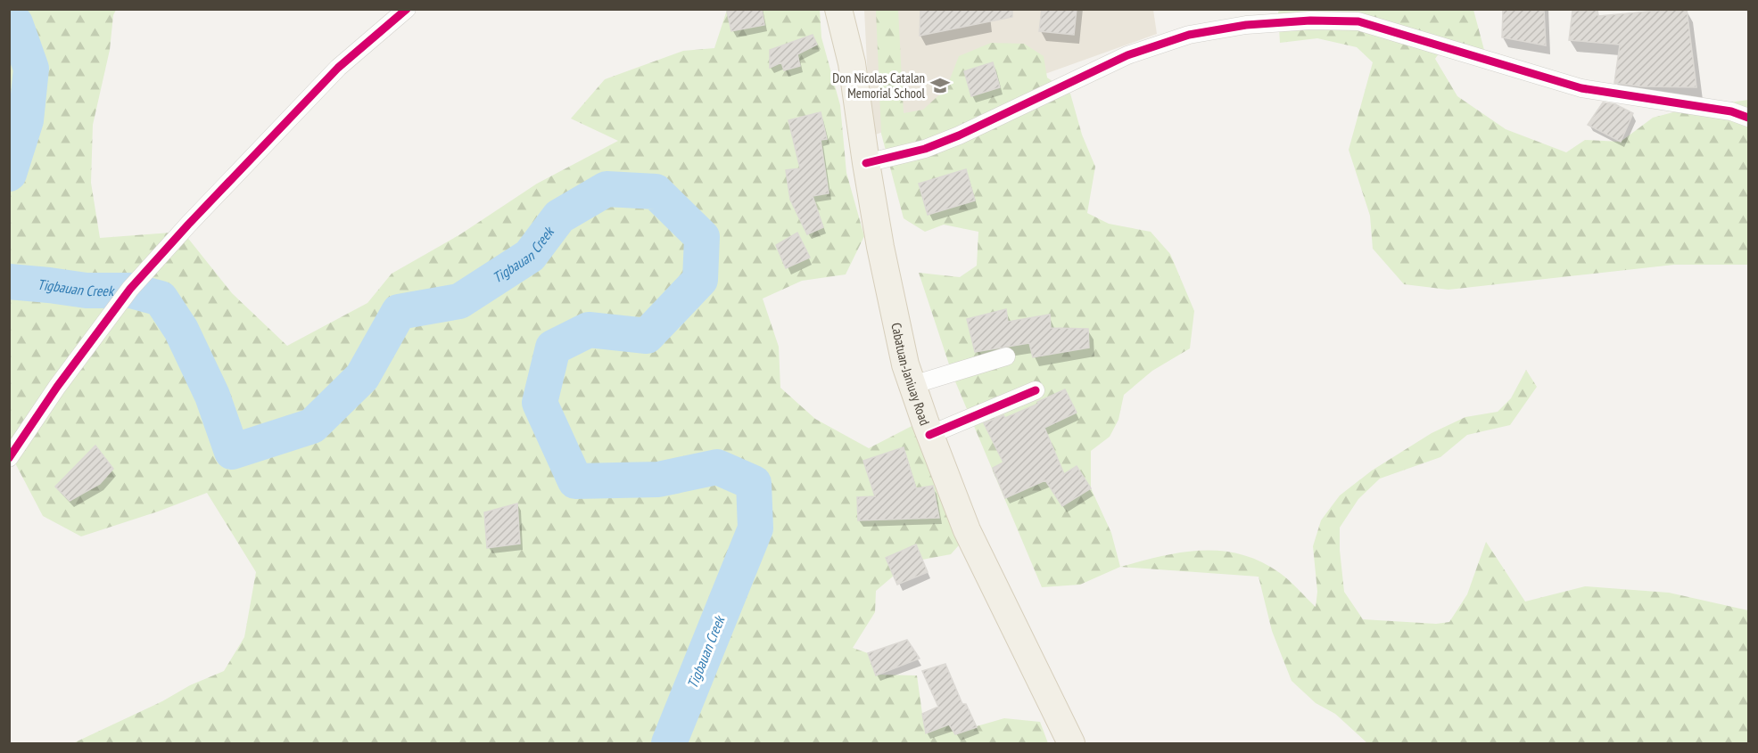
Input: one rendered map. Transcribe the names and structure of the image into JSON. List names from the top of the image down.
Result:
{
  "streets": {
    "main road": ["Cabatuan-Janiuay Road"]
  },
  "water": ["Tigbauan Creek"],
  "places": {
    "school or university": ["Don Nicolas Catalan Memorial School"]
  }
}
